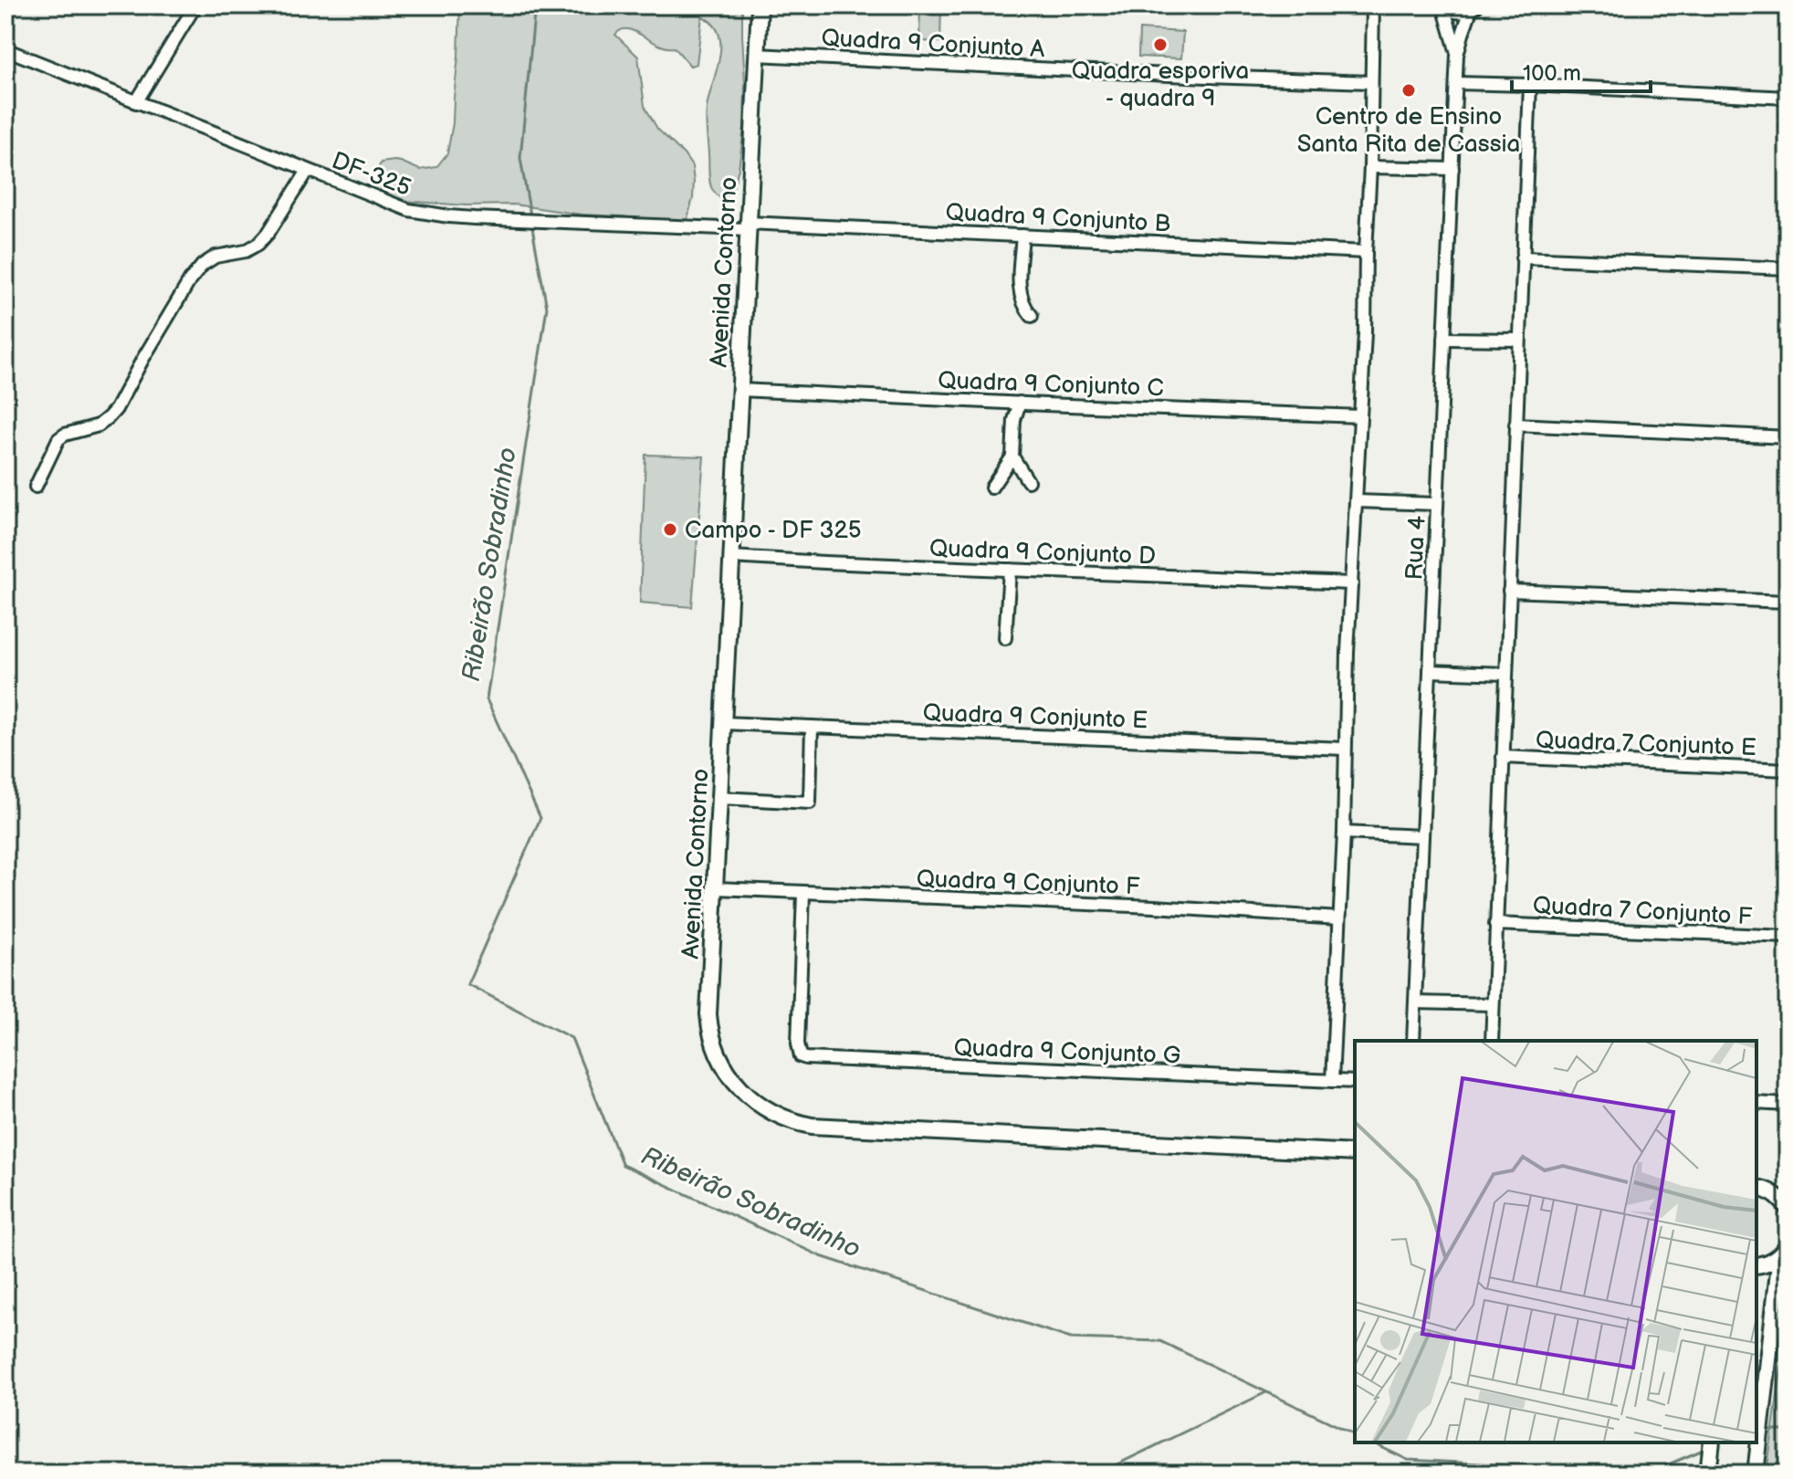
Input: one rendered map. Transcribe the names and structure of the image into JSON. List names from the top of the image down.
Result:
{
  "streets": {
    "main road": ["Avenida Contorno"],
    "street": [
      "Quadra 9 Conjunto A",
      "DF-325",
      "Quadra 9 Conjunto B",
      "Quadra 9 Conjunto C",
      "Rua 4",
      "Quadra 9 Conjunto D",
      "Quadra 9 Conjunto E",
      "Quadra 7 Conjunto E",
      "Quadra 9 Conjunto F",
      "Quadra 7 Conjunto F",
      "Quadra 9 Conjunto G"
    ]
  },
  "crossings": [
    ["Quadra 9 Conjunto A", "Avenida Contorno"],
    ["DF-325", "Quadra 9 Conjunto B"],
    ["DF-325", "Avenida Contorno"],
    ["Quadra 9 Conjunto B", "Avenida Contorno"],
    ["Avenida Contorno", "Quadra 9 Conjunto C"],
    ["Avenida Contorno", "Quadra 9 Conjunto D"],
    ["Avenida Contorno", "Quadra 9 Conjunto E"],
    ["Avenida Contorno", "Quadra 9 Conjunto F"],
    ["Quadra 9 Conjunto F", "Quadra 9 Conjunto G"]
  ],
  "water": ["Ribeirão Sobradinho"],
  "places": ["Quadra esporiva - quadra 9", "Centro de Ensino Santa Rita de Cassia", "Campo - DF 325"],
  "scale_bar": "100 m"
}
